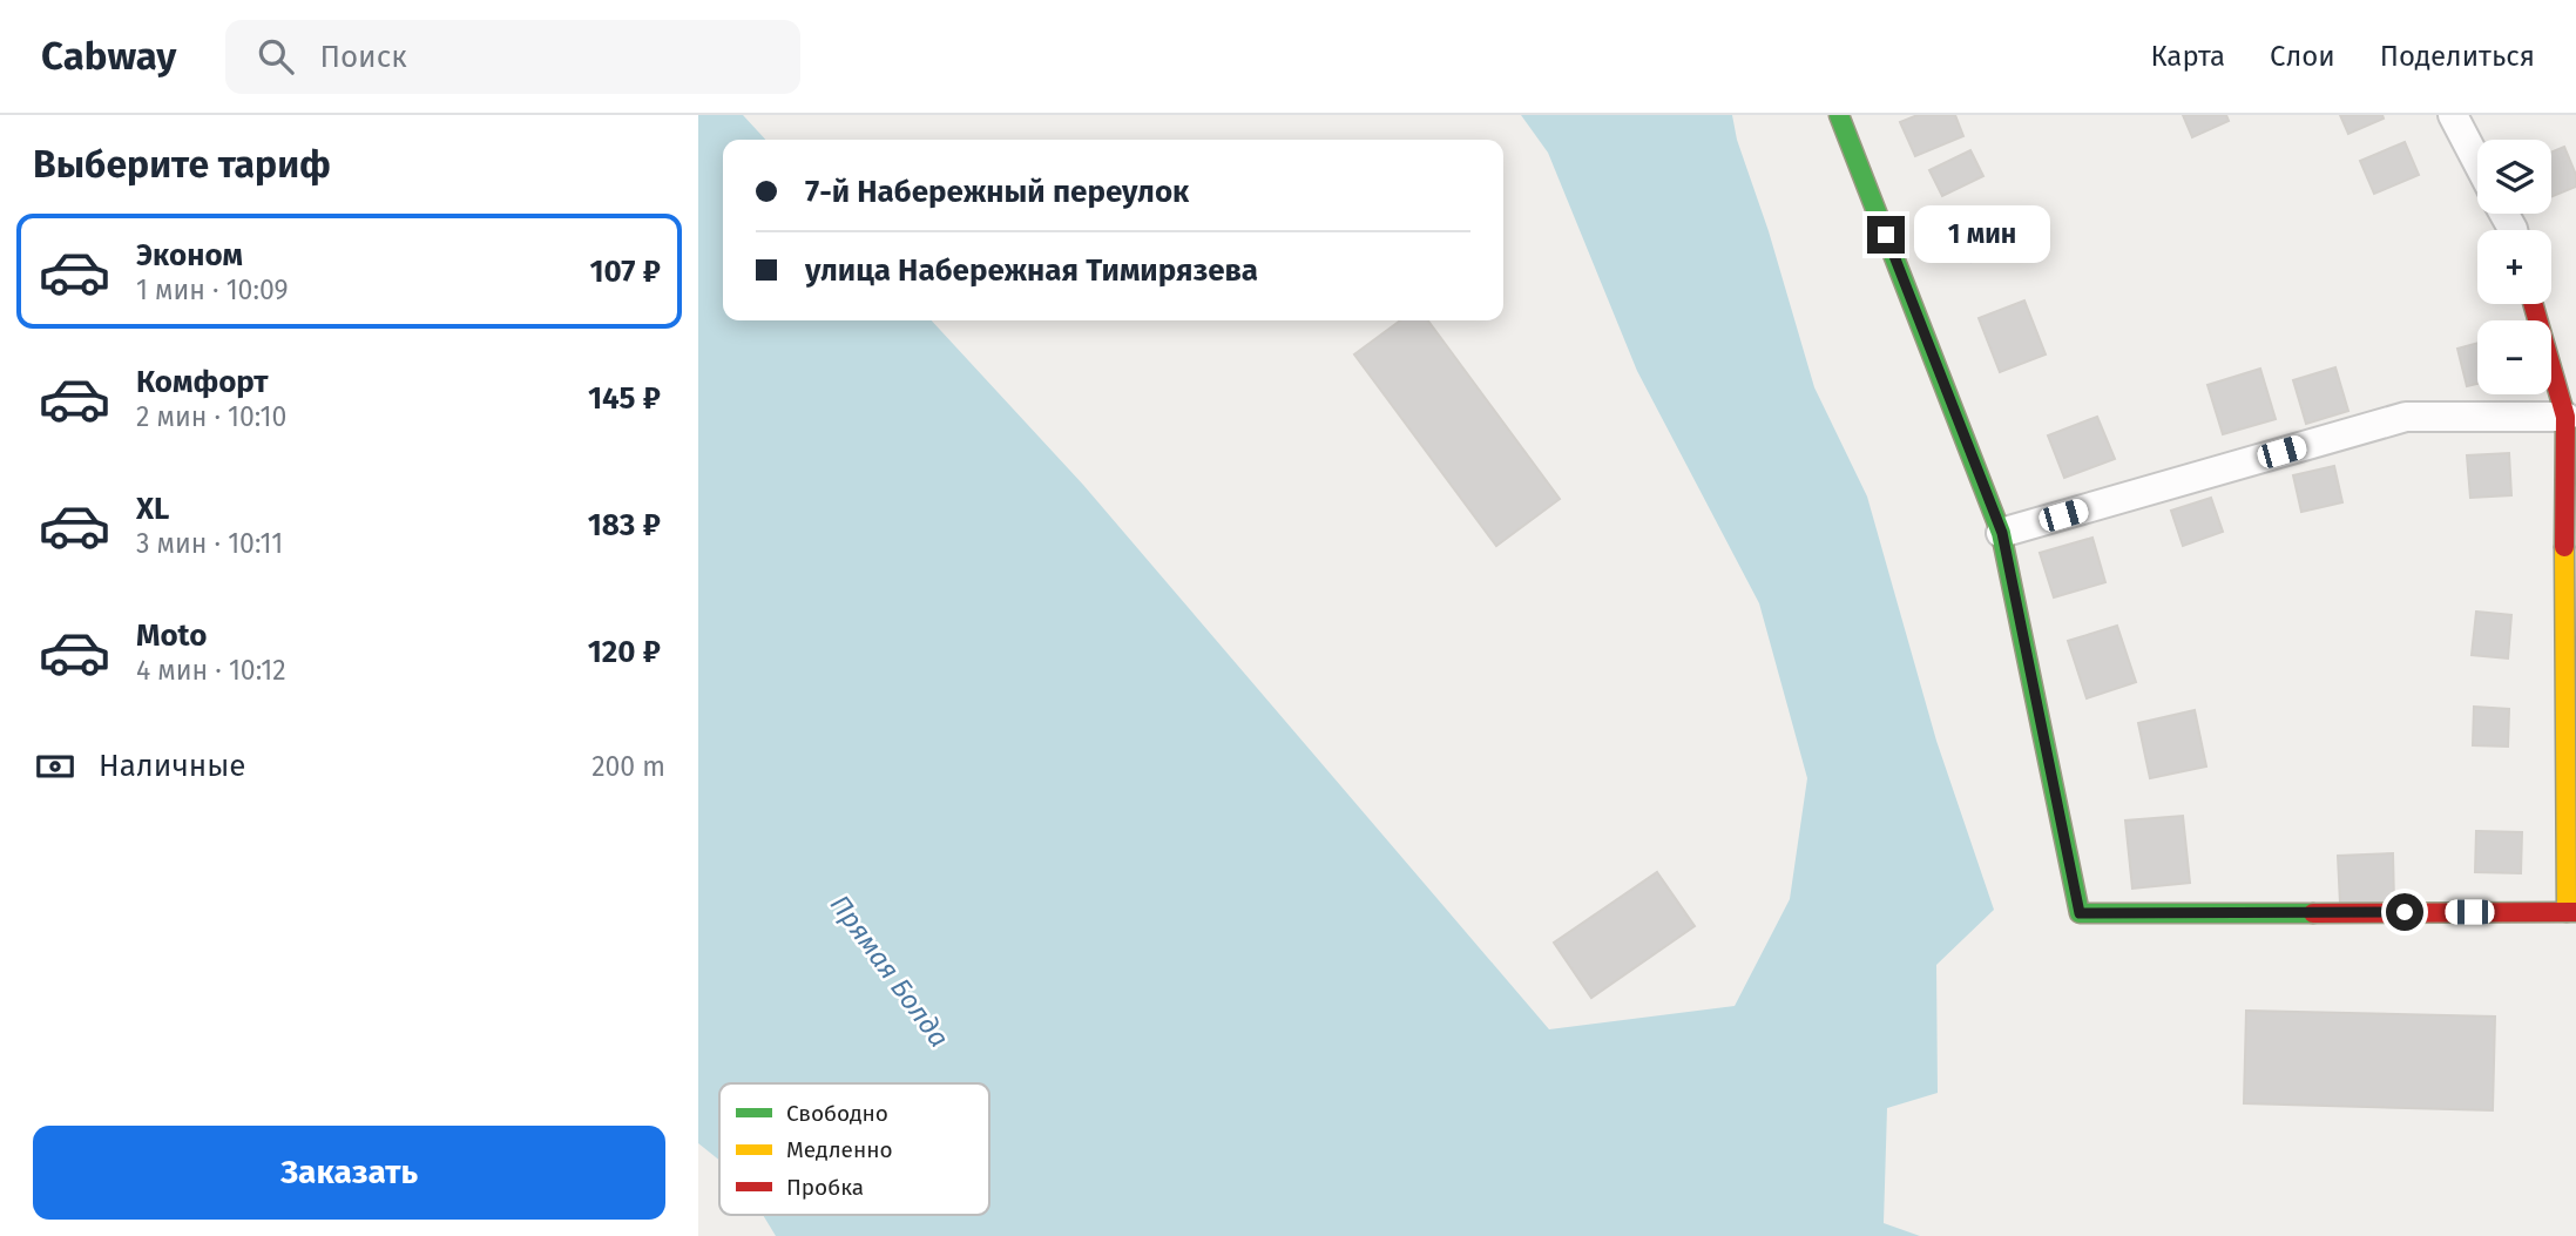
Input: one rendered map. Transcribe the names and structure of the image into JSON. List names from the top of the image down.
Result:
{
  "water": ["Прямая Болда"],
  "legend": ["Свободно", "Медленно", "Пробка"],
  "page": {
    "header": "Cabway",
    "search": "Поиск",
    "nav": ["Карта", "Слои", "Поделиться"],
    "heading": "Выберите тариф",
    "map_buttons": ["+", "−"],
    "banner": ["7-й Набережный переулок", "улица Набережная Тимирязева"],
    "bubble": "1 мин",
    "list": [
      {
        "name": "Эконом",
        "note": "1 мин · 10:09",
        "value": "107 ₽"
      },
      {
        "name": "Комфорт",
        "note": "2 мин · 10:10",
        "value": "145 ₽"
      },
      {
        "name": "XL",
        "note": "3 мин · 10:11",
        "value": "183 ₽"
      },
      {
        "name": "Moto",
        "note": "4 мин · 10:12",
        "value": "120 ₽"
      }
    ],
    "pay": ["Наличные", "200 m"],
    "buttons": "Заказать"
  }
}
